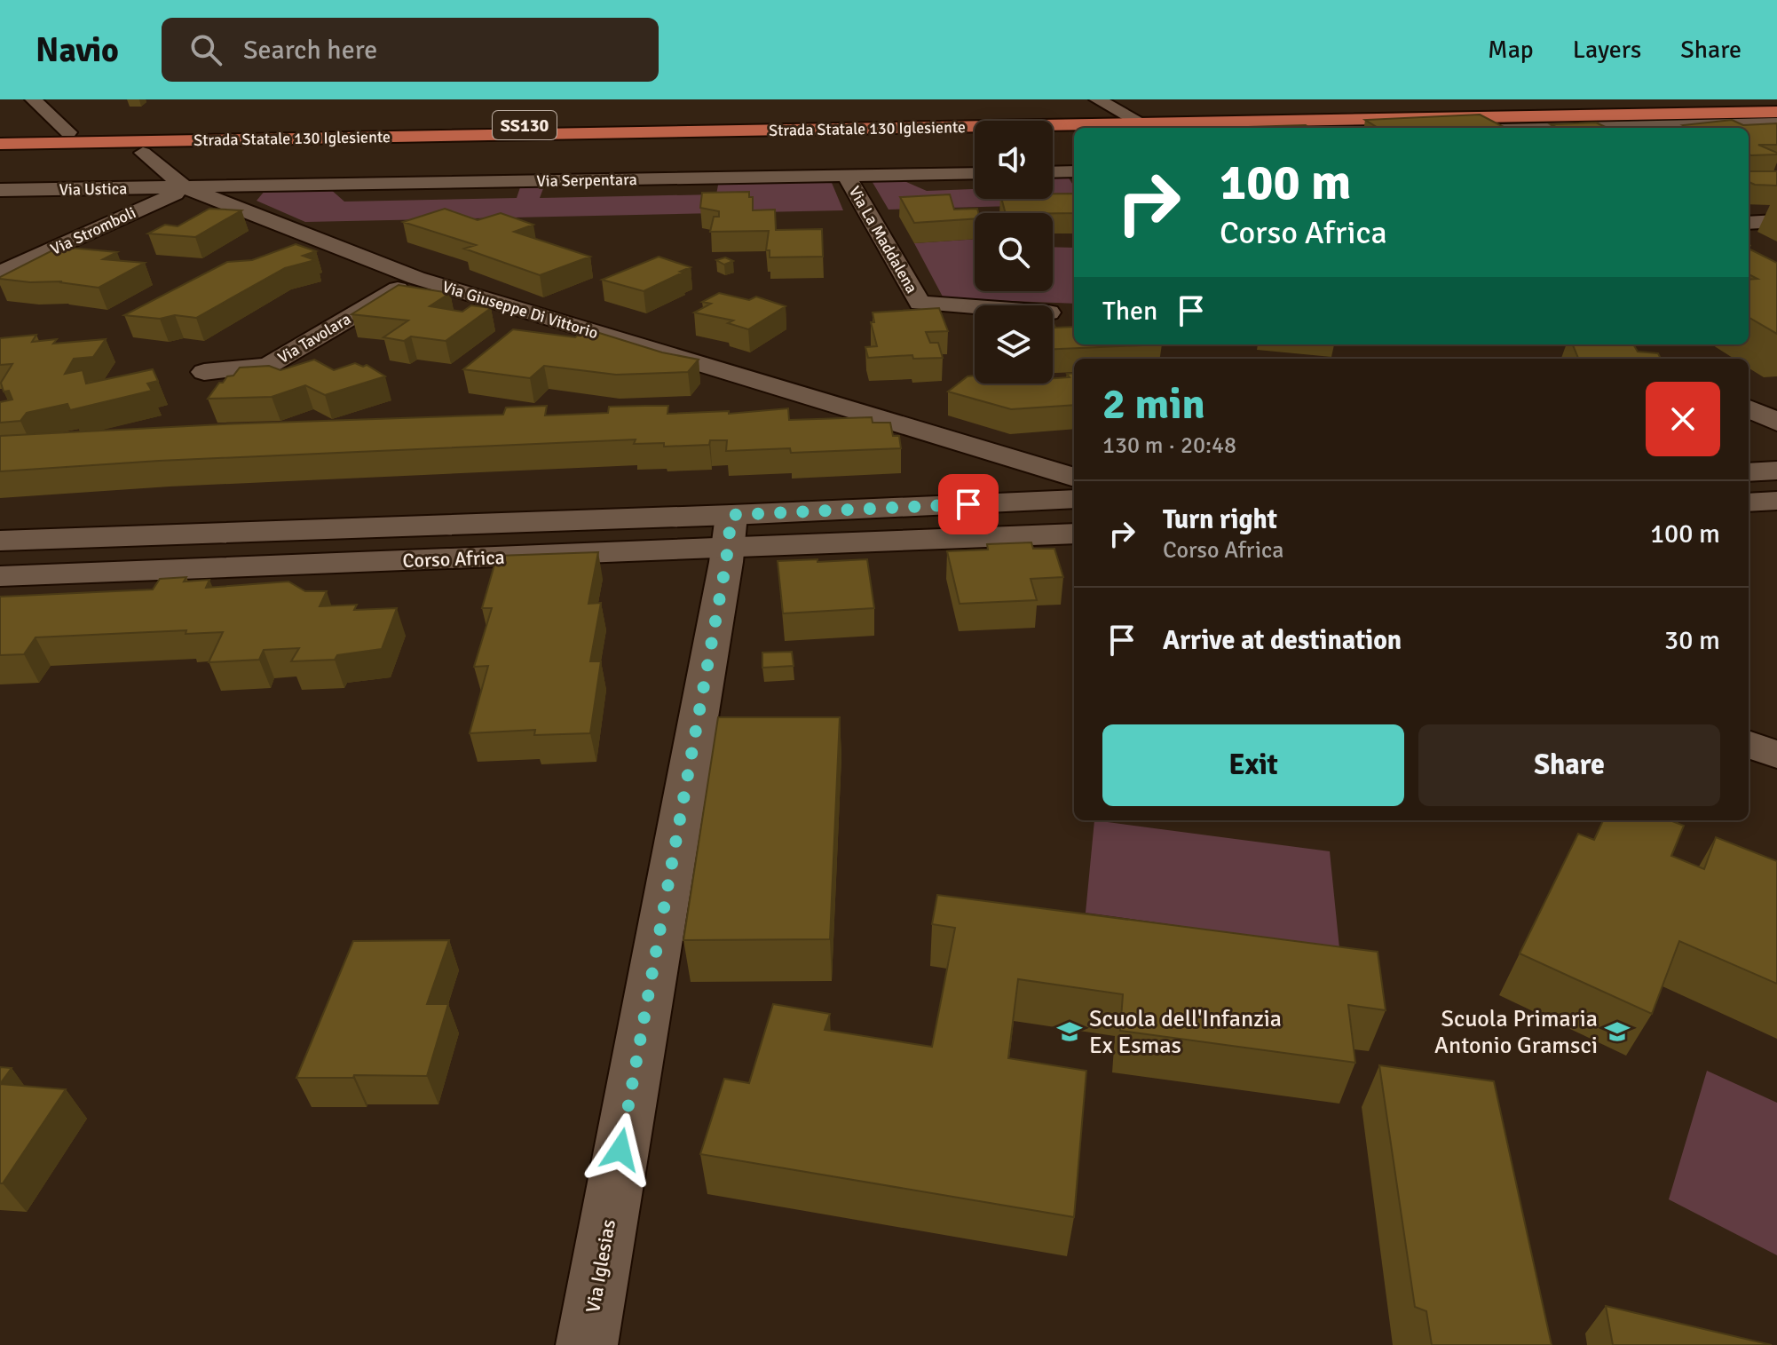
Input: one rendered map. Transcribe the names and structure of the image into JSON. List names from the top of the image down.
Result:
{
  "streets": {
    "main road": ["SS130", "Strada Statale 130 Iglesiente"],
    "street": [
      "Via Serpentara",
      "Via Ustica",
      "Via Stromboli",
      "Via La Maddalena",
      "Via Giuseppe Di Vittorio",
      "Via Tavolara",
      "Corso Africa",
      "Via Iglesias"
    ]
  },
  "crossings": [
    ["Via Serpentara", "Via Ustica"],
    ["Via Serpentara", "Via Stromboli"],
    ["Via Serpentara", "Via La Maddalena"],
    ["Via Serpentara", "Via Giuseppe Di Vittorio"],
    ["Via Ustica", "Via Stromboli"],
    ["Via Ustica", "Via Giuseppe Di Vittorio"],
    ["Via Stromboli", "Via Giuseppe Di Vittorio"],
    ["Via Giuseppe Di Vittorio", "Via Tavolara"],
    ["Corso Africa", "Via Iglesias"]
  ],
  "places": {
    "school or university": ["Scuola dell'Infanzia Ex Esmas", "Scuola Primaria Antonio Gramsci"]
  },
  "page": {
    "header": "Navio",
    "search": "Search here",
    "nav": ["Map", "Layers", "Share"],
    "turn": ["100 m", "Corso Africa"],
    "then": "Then",
    "heading": ["2 min", "130 m · 20:48"],
    "list": [
      {
        "name": "Turn right",
        "note": "Corso Africa",
        "value": "100 m"
      },
      {
        "name": "Arrive at destination",
        "value": "30 m"
      }
    ],
    "buttons": ["Exit", "Share"]
  }
}
